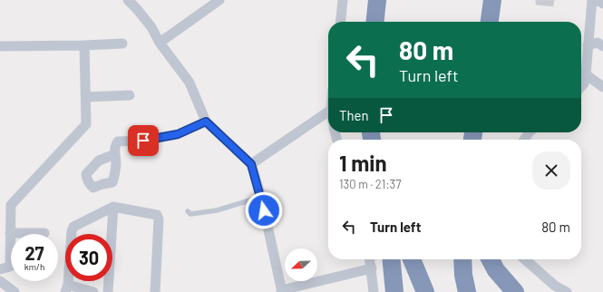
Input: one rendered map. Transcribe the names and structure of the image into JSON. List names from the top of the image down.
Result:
{
  "north": "left",
  "page": {
    "turn": ["80 m", "Turn left"],
    "then": "Then",
    "heading": ["1 min", "130 m · 21:37"],
    "list": [
      {
        "name": "Turn left",
        "value": "80 m"
      }
    ],
    "speed": "27 km/h",
    "limit": "30"
  }
}
